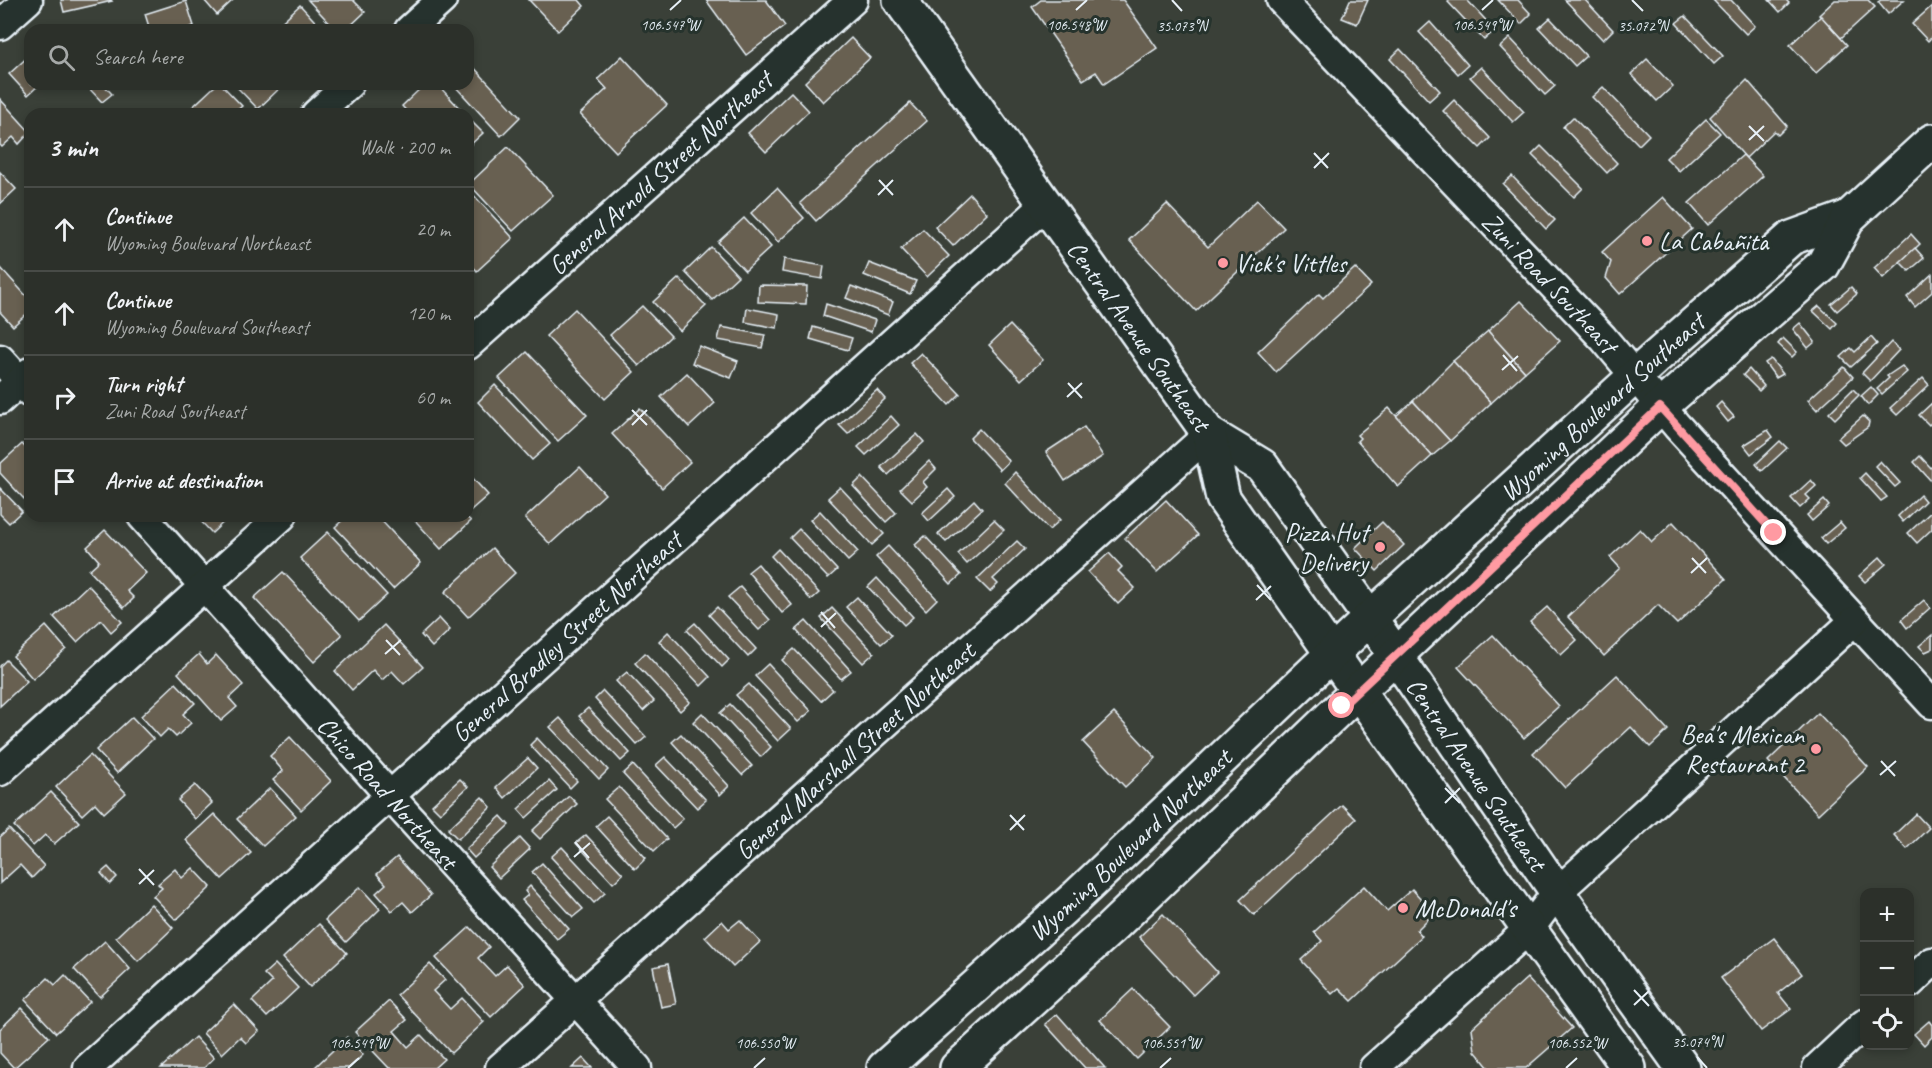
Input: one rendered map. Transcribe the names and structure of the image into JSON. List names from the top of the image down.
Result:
{
  "streets": {
    "main road": ["Central Avenue Southeast", "Wyoming Boulevard Southeast", "Wyoming Boulevard Northeast"],
    "street": [
      "General Arnold Street Northeast",
      "Zuni Road Southeast",
      "General Bradley Street Northeast",
      "General Marshall Street Northeast",
      "Chico Road Northeast"
    ]
  },
  "crossings": [
    ["Zuni Road Southeast", "Wyoming Boulevard Southeast"],
    ["Central Avenue Southeast", "Wyoming Boulevard Southeast"],
    ["Central Avenue Southeast", "General Bradley Street Northeast"],
    ["Central Avenue Southeast", "General Marshall Street Northeast"],
    ["Central Avenue Southeast", "Wyoming Boulevard Northeast"],
    ["Wyoming Boulevard Southeast", "Wyoming Boulevard Northeast"],
    ["General Bradley Street Northeast", "Chico Road Northeast"],
    ["General Marshall Street Northeast", "Chico Road Northeast"]
  ],
  "places": [
    "La Cabañita",
    "Vick's Vittles",
    "Pizza Hut Delivery",
    "Bea's Mexican Restaurant 2",
    "McDonald's"
  ],
  "page": {
    "search": "Search here",
    "heading": ["3 min", "Walk · 200 m"],
    "list": [
      ["Continue", "Wyoming Boulevard Northeast", "20 m"],
      ["Continue", "Wyoming Boulevard Southeast", "120 m"],
      ["Turn right", "Zuni Road Southeast", "60 m"],
      "Arrive at destination"
    ],
    "map_buttons": ["+", "−"]
  },
  "coordinates": [
    "106.547°W",
    "106.548°W",
    "106.549°W",
    "35.073°N",
    "35.072°N",
    "35.074°N",
    "106.550°W",
    "106.551°W",
    "106.552°W"
  ]
}
